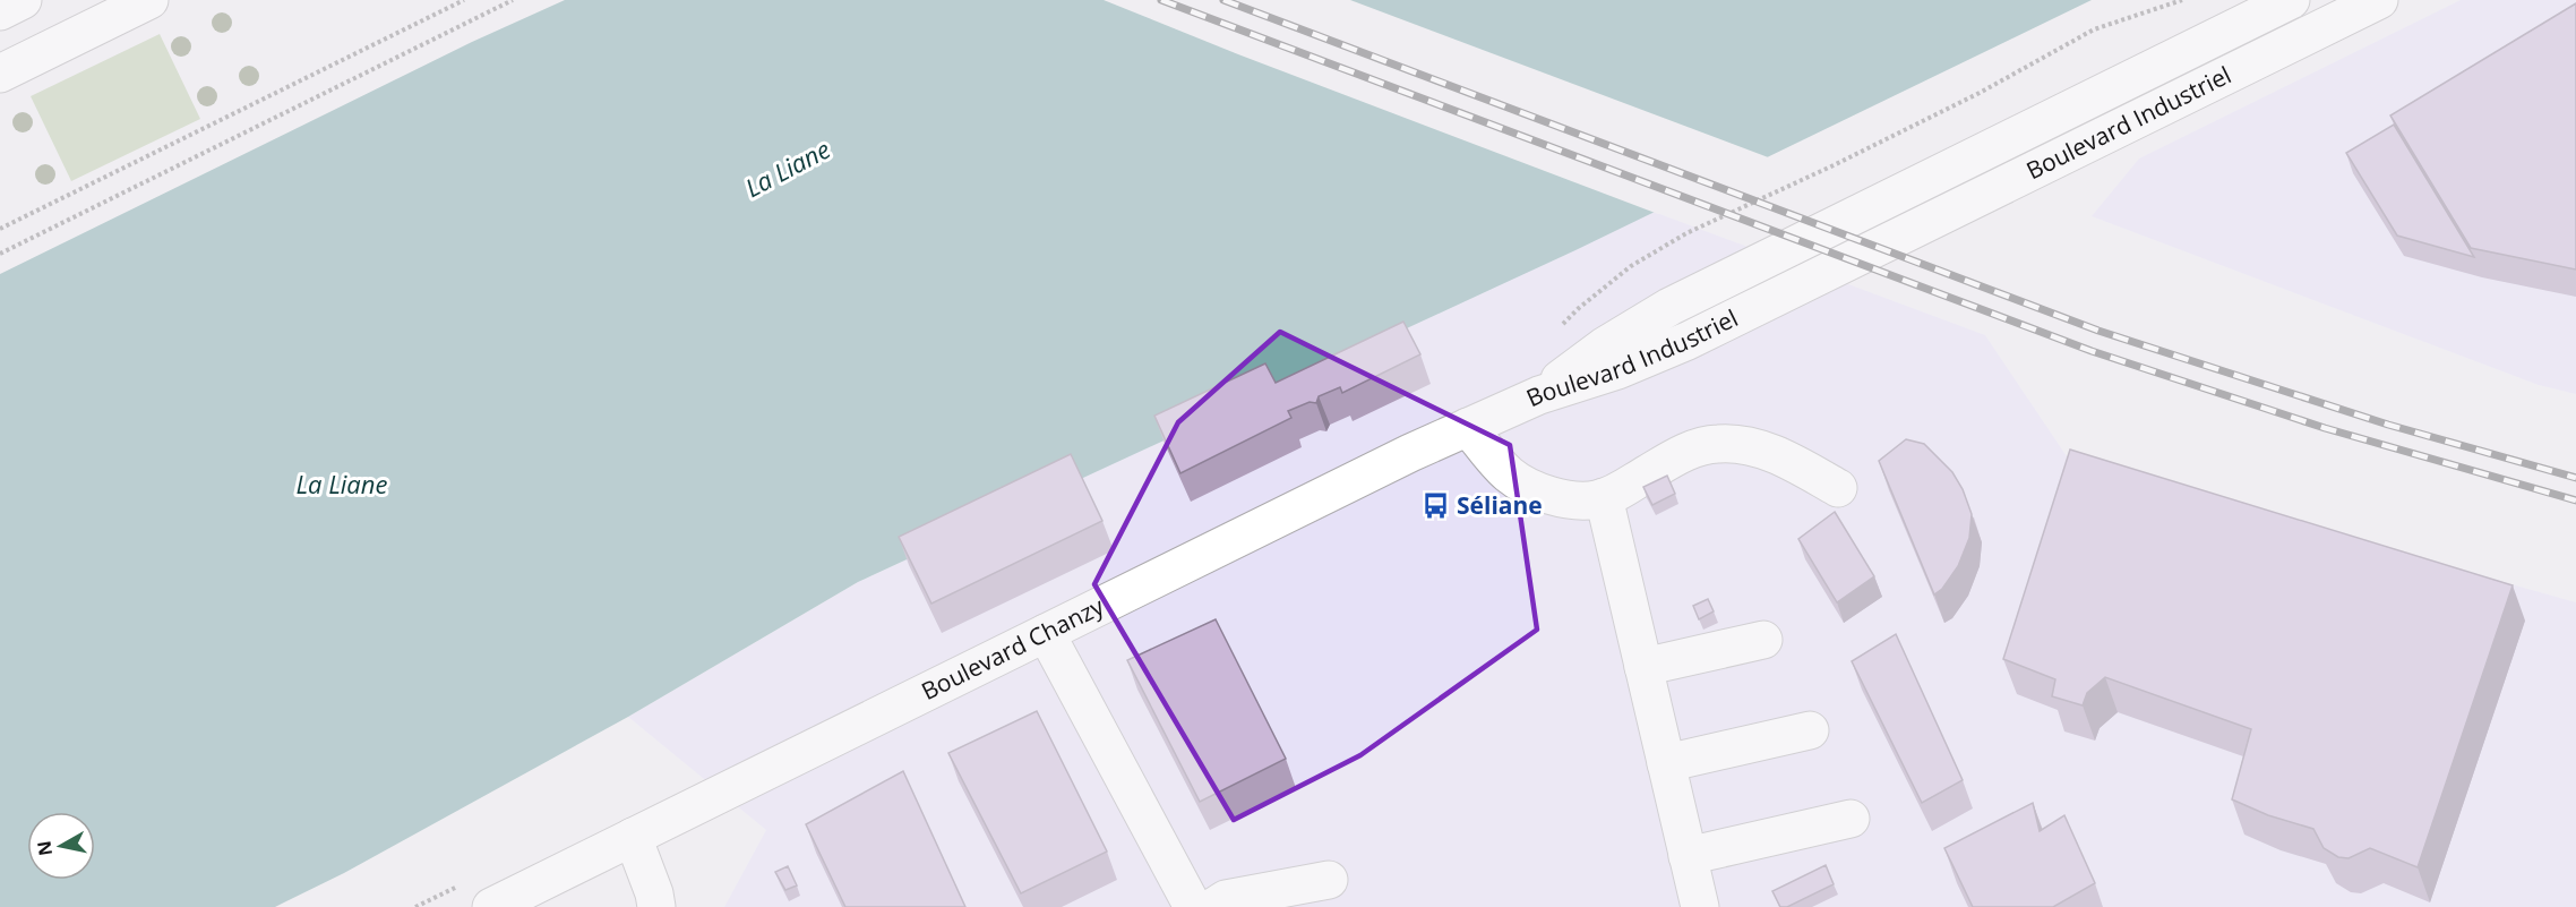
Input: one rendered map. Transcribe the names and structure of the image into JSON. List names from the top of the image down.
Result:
{
  "streets": {
    "street": ["Boulevard Industriel", "Boulevard Chanzy"]
  },
  "crossings": [
    ["Boulevard Industriel", "Boulevard Chanzy"]
  ],
  "water": ["La Liane"],
  "places": {
    "bus stop": ["Séliane"]
  },
  "north": "left"
}
